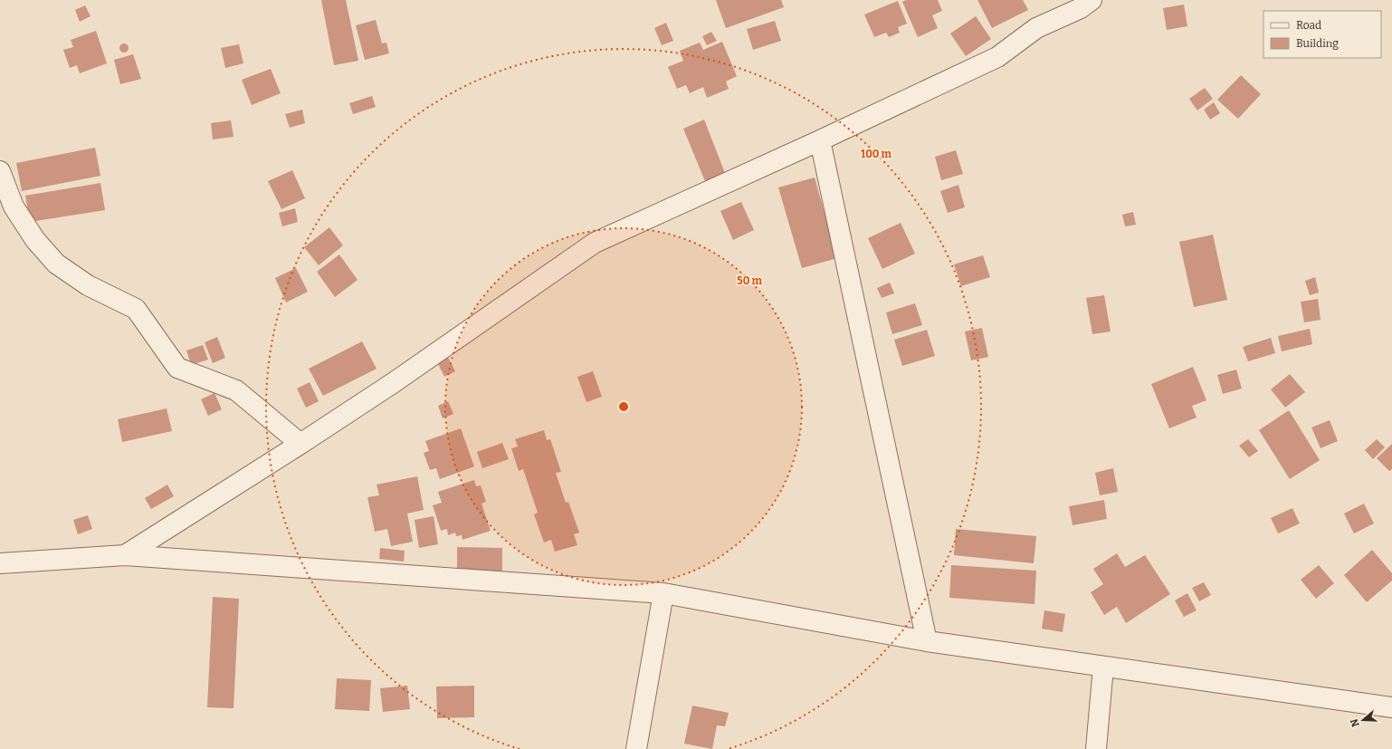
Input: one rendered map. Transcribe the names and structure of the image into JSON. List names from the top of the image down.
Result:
{
  "legend": ["Road", "Building"],
  "north": "left",
  "rings": ["100 m", "50 m"]
}
